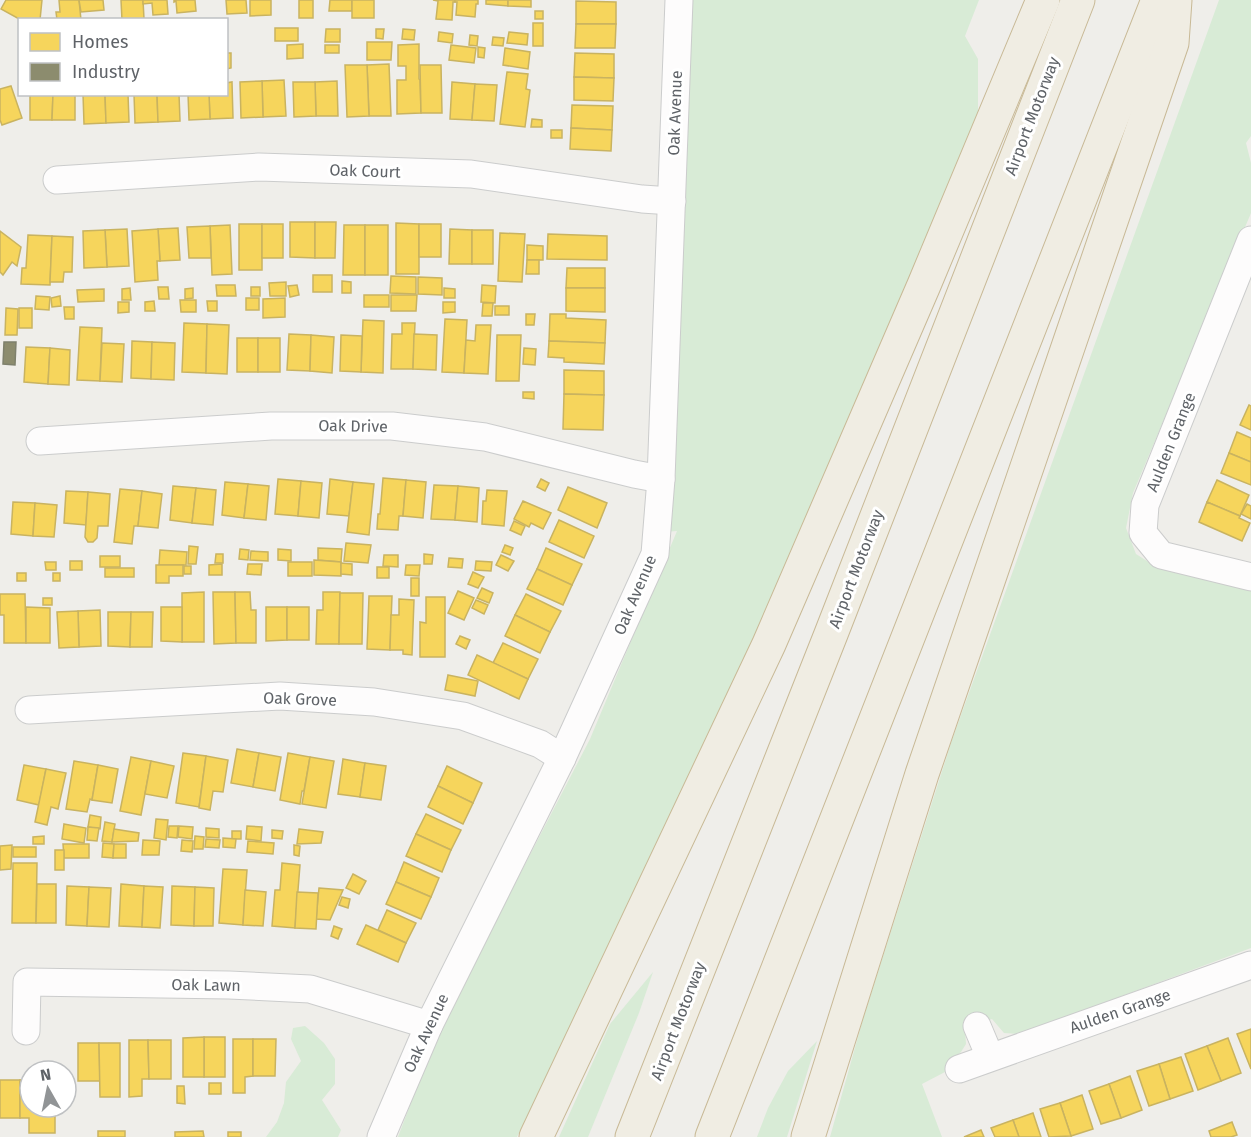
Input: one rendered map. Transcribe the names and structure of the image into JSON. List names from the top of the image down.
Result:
{
  "streets": {
    "highway": ["Airport Motorway"],
    "street": [
      "Oak Avenue",
      "Oak Court",
      "Oak Drive",
      "Aulden Grange",
      "Oak Grove",
      "Oak Lawn"
    ]
  },
  "crossings": [
    ["Oak Avenue", "Oak Court"],
    ["Oak Avenue", "Oak Drive"],
    ["Oak Avenue", "Oak Grove"],
    ["Oak Avenue", "Oak Lawn"]
  ],
  "legend": ["Homes", "Industry"],
  "north": "top"
}
